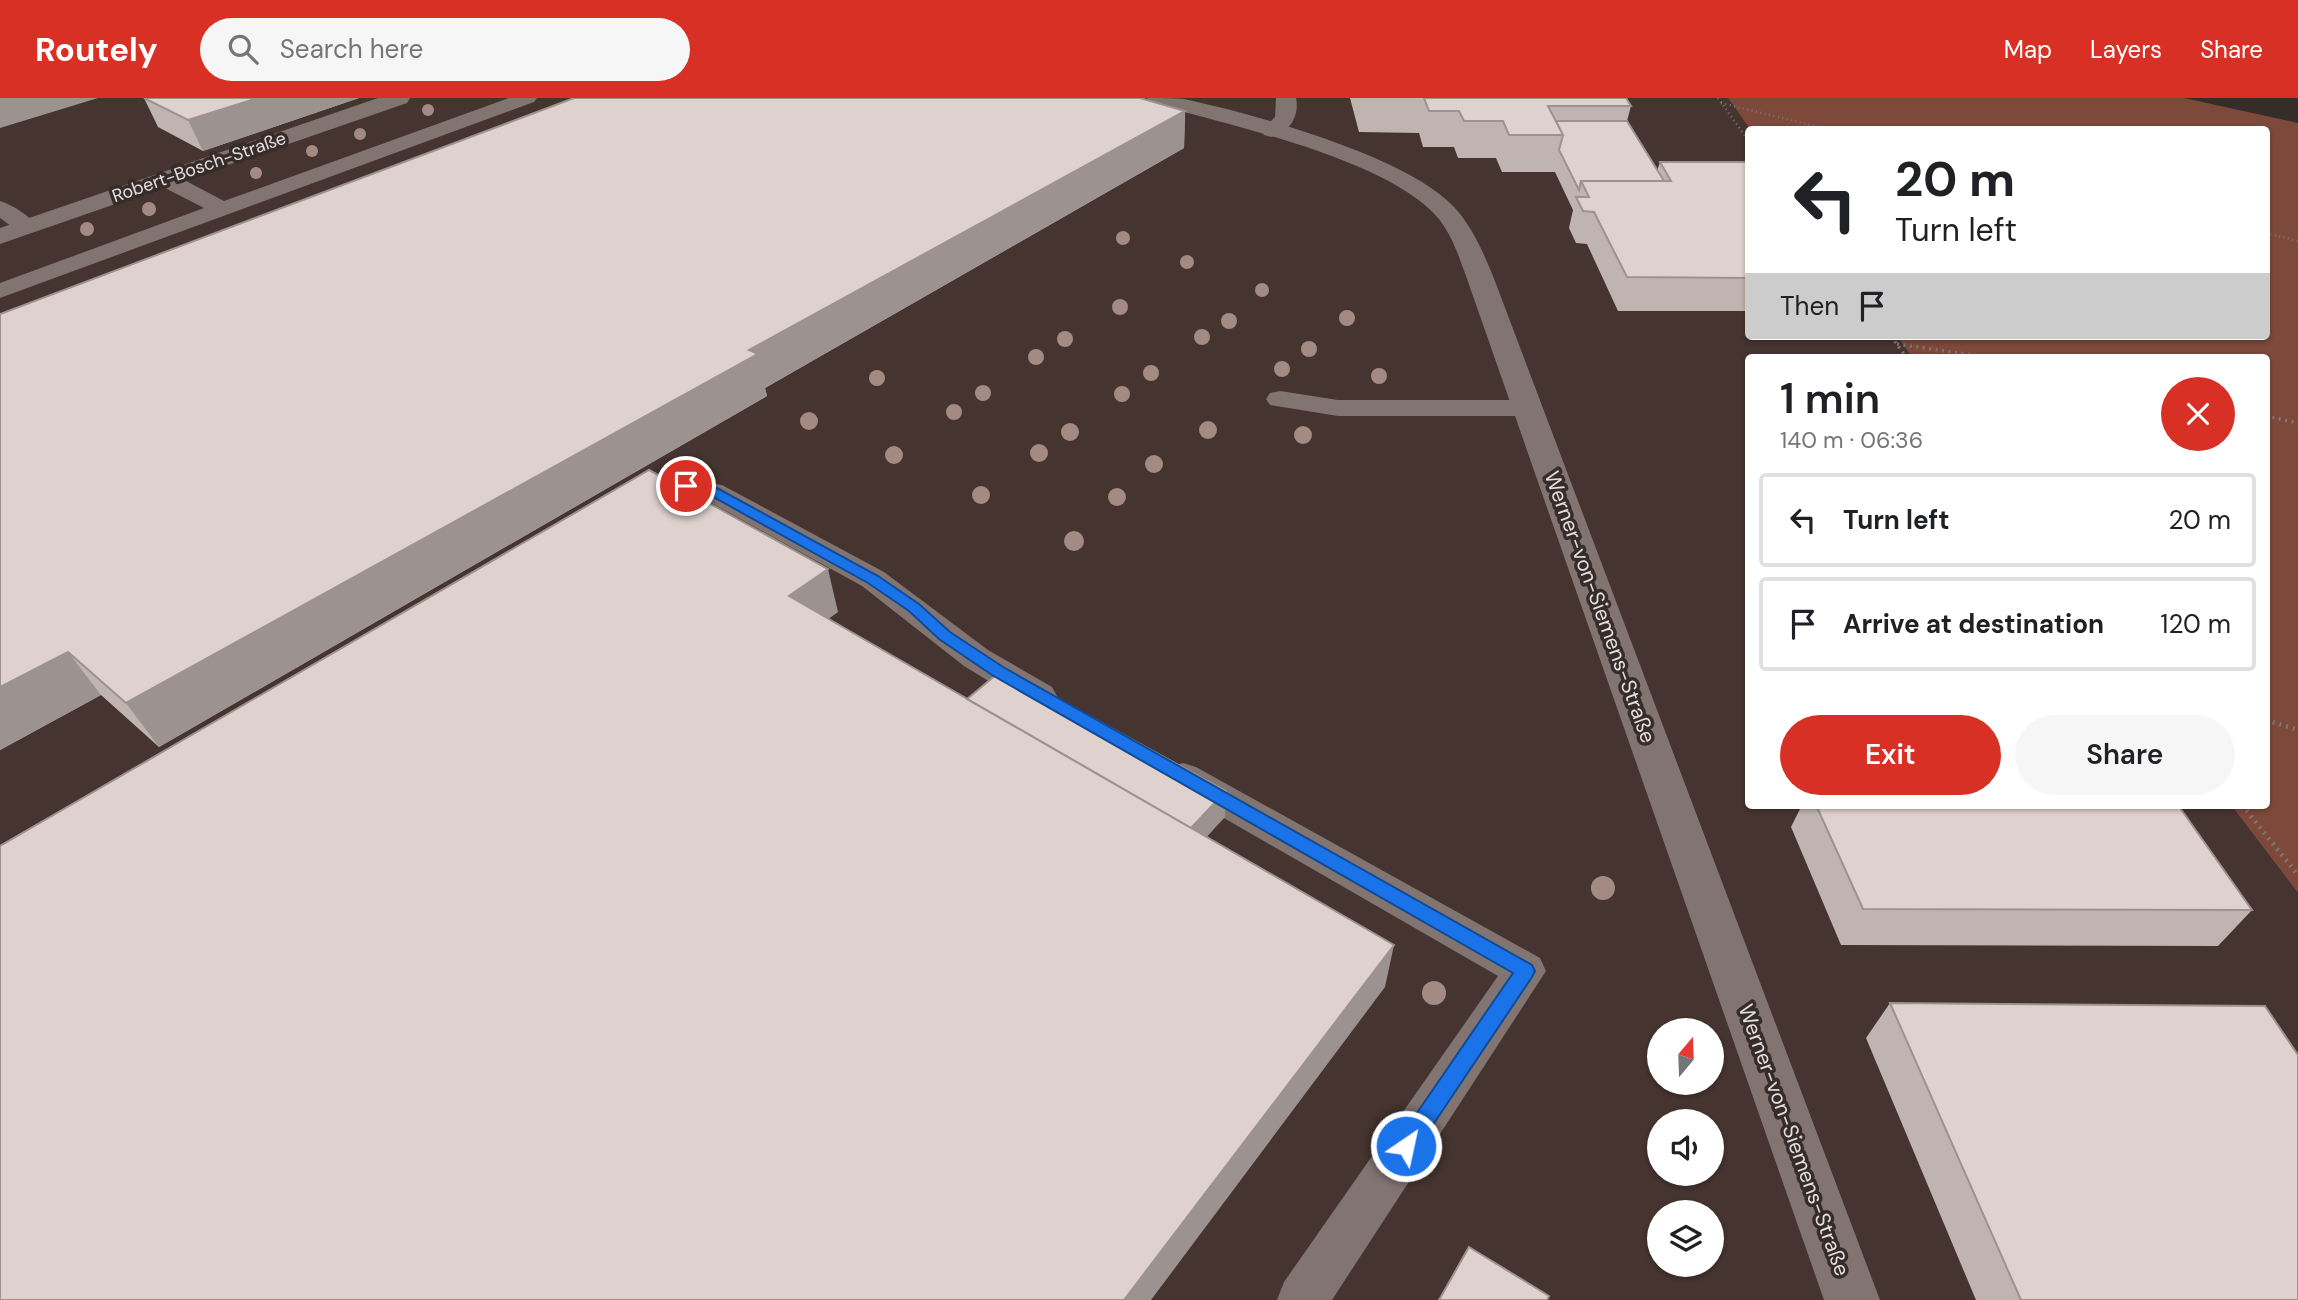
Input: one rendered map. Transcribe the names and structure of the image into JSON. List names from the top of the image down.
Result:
{
  "streets": {
    "street": ["Robert-Bosch-Straße", "Werner-von-Siemens-Straße"]
  },
  "north": "top",
  "page": {
    "header": "Routely",
    "search": "Search here",
    "nav": ["Map", "Layers", "Share"],
    "turn": ["20 m", "Turn left"],
    "then": "Then",
    "heading": ["1 min", "140 m · 06:36"],
    "list": [
      {
        "name": "Turn left",
        "value": "20 m"
      },
      {
        "name": "Arrive at destination",
        "value": "120 m"
      }
    ],
    "buttons": ["Exit", "Share"]
  }
}
